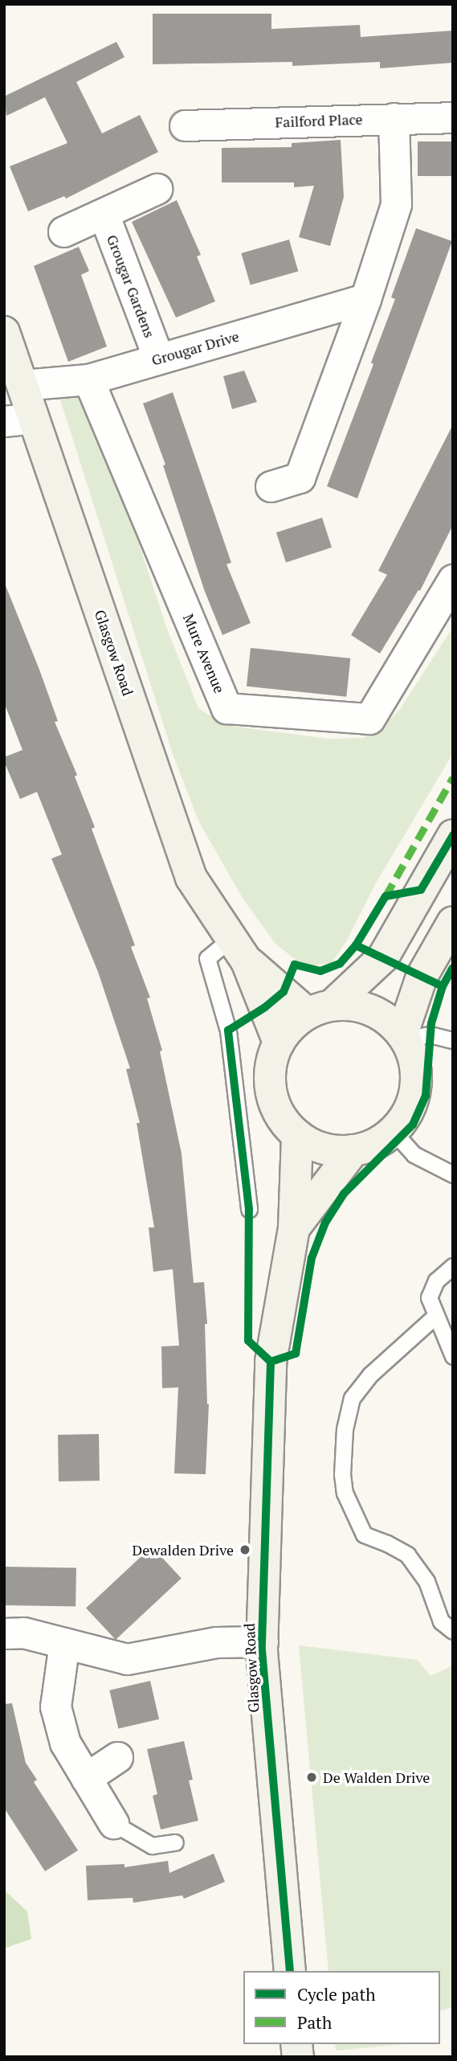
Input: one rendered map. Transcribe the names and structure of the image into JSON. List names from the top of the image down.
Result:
{
  "streets": {
    "main road": ["Glasgow Road"],
    "street": [
      "Failford Place",
      "Grougar Gardens",
      "Grougar Drive",
      "Mure Avenue"
    ]
  },
  "crossings": [
    ["Grougar Gardens", "Grougar Drive"],
    ["Grougar Drive", "Glasgow Road"],
    ["Grougar Drive", "Mure Avenue"]
  ],
  "places": ["Dewalden Drive", "De Walden Drive"],
  "legend": ["Cycle path", "Path"]
}
